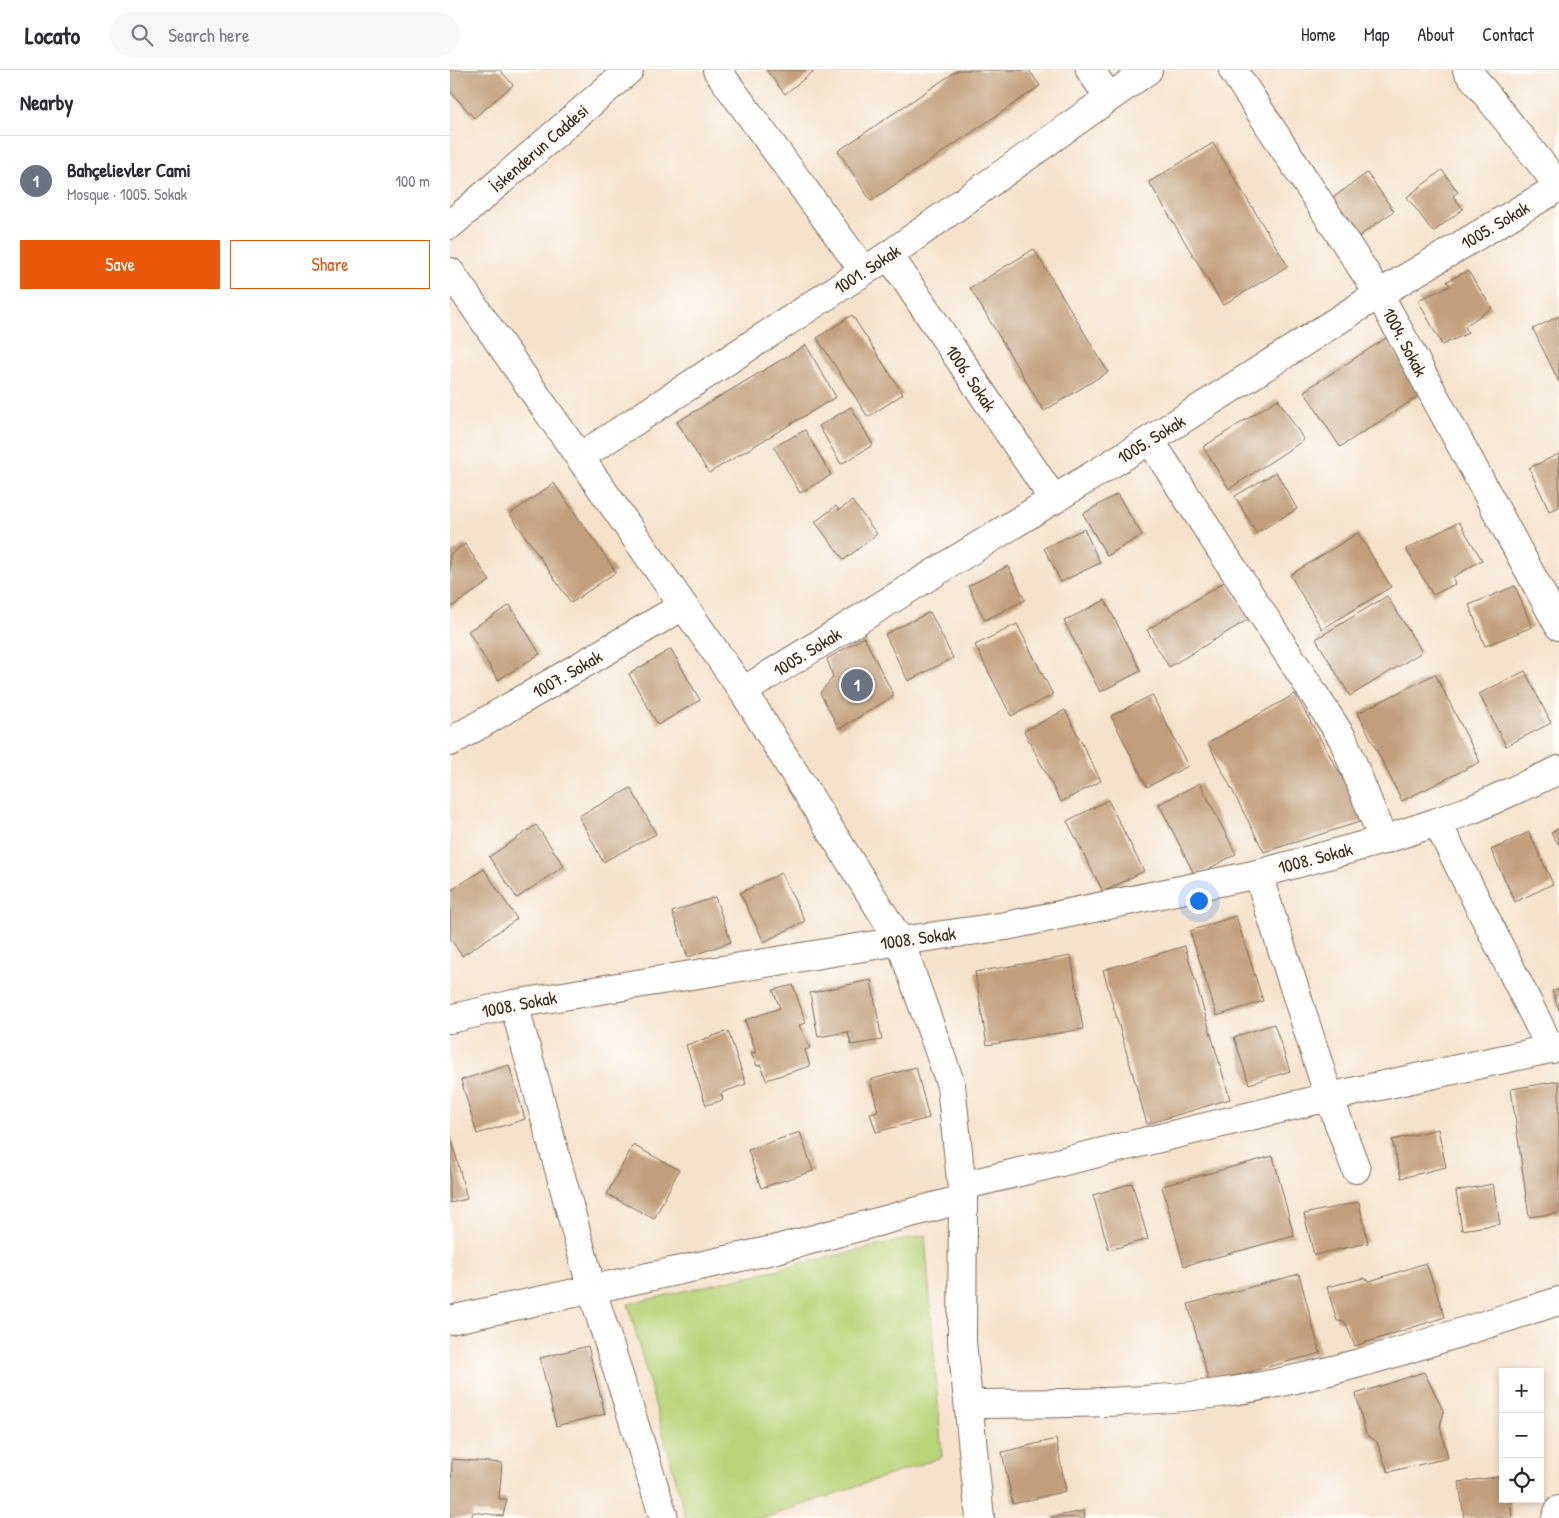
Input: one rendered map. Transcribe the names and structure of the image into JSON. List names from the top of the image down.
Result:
{
  "streets": {
    "street": [
      "İskenderun Caddesi",
      "1005. Sokak",
      "1001. Sokak",
      "1004. Sokak",
      "1006. Sokak",
      "1007. Sokak",
      "1008. Sokak"
    ]
  },
  "crossings": [
    ["1005. Sokak", "1004. Sokak"],
    ["1005. Sokak", "1006. Sokak"],
    ["1001. Sokak", "1006. Sokak"]
  ],
  "page": {
    "header": "Locato",
    "search": "Search here",
    "nav": [
      "Home",
      "Map",
      "About",
      "Contact"
    ],
    "heading": "Nearby",
    "list": [
      {
        "mark": "1",
        "name": "Bahçelievler Cami",
        "note": "Mosque · 1005. Sokak",
        "value": "100 m"
      }
    ],
    "buttons": ["Save", "Share"],
    "pins": "1",
    "map_buttons": ["+", "−"]
  }
}
